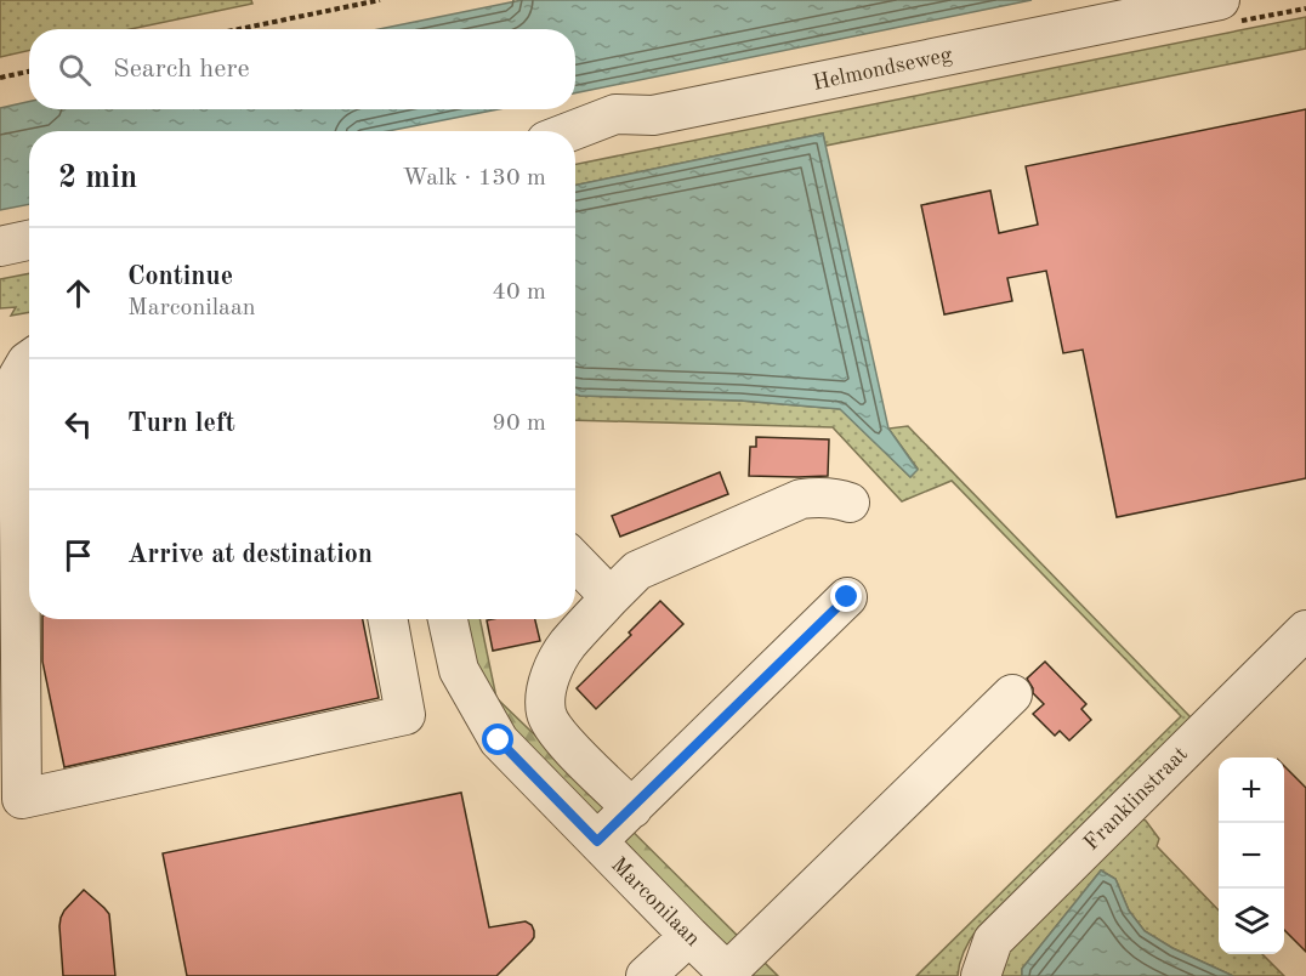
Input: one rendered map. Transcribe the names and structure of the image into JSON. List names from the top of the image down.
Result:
{
  "streets": {
    "street": ["Helmondseweg", "Franklinstraat", "Marconilaan"]
  },
  "page": {
    "search": "Search here",
    "heading": ["2 min", "Walk · 130 m"],
    "list": [
      ["Continue", "Marconilaan", "40 m"],
      ["Turn left", "90 m"],
      "Arrive at destination"
    ],
    "map_buttons": ["+", "−"]
  }
}
